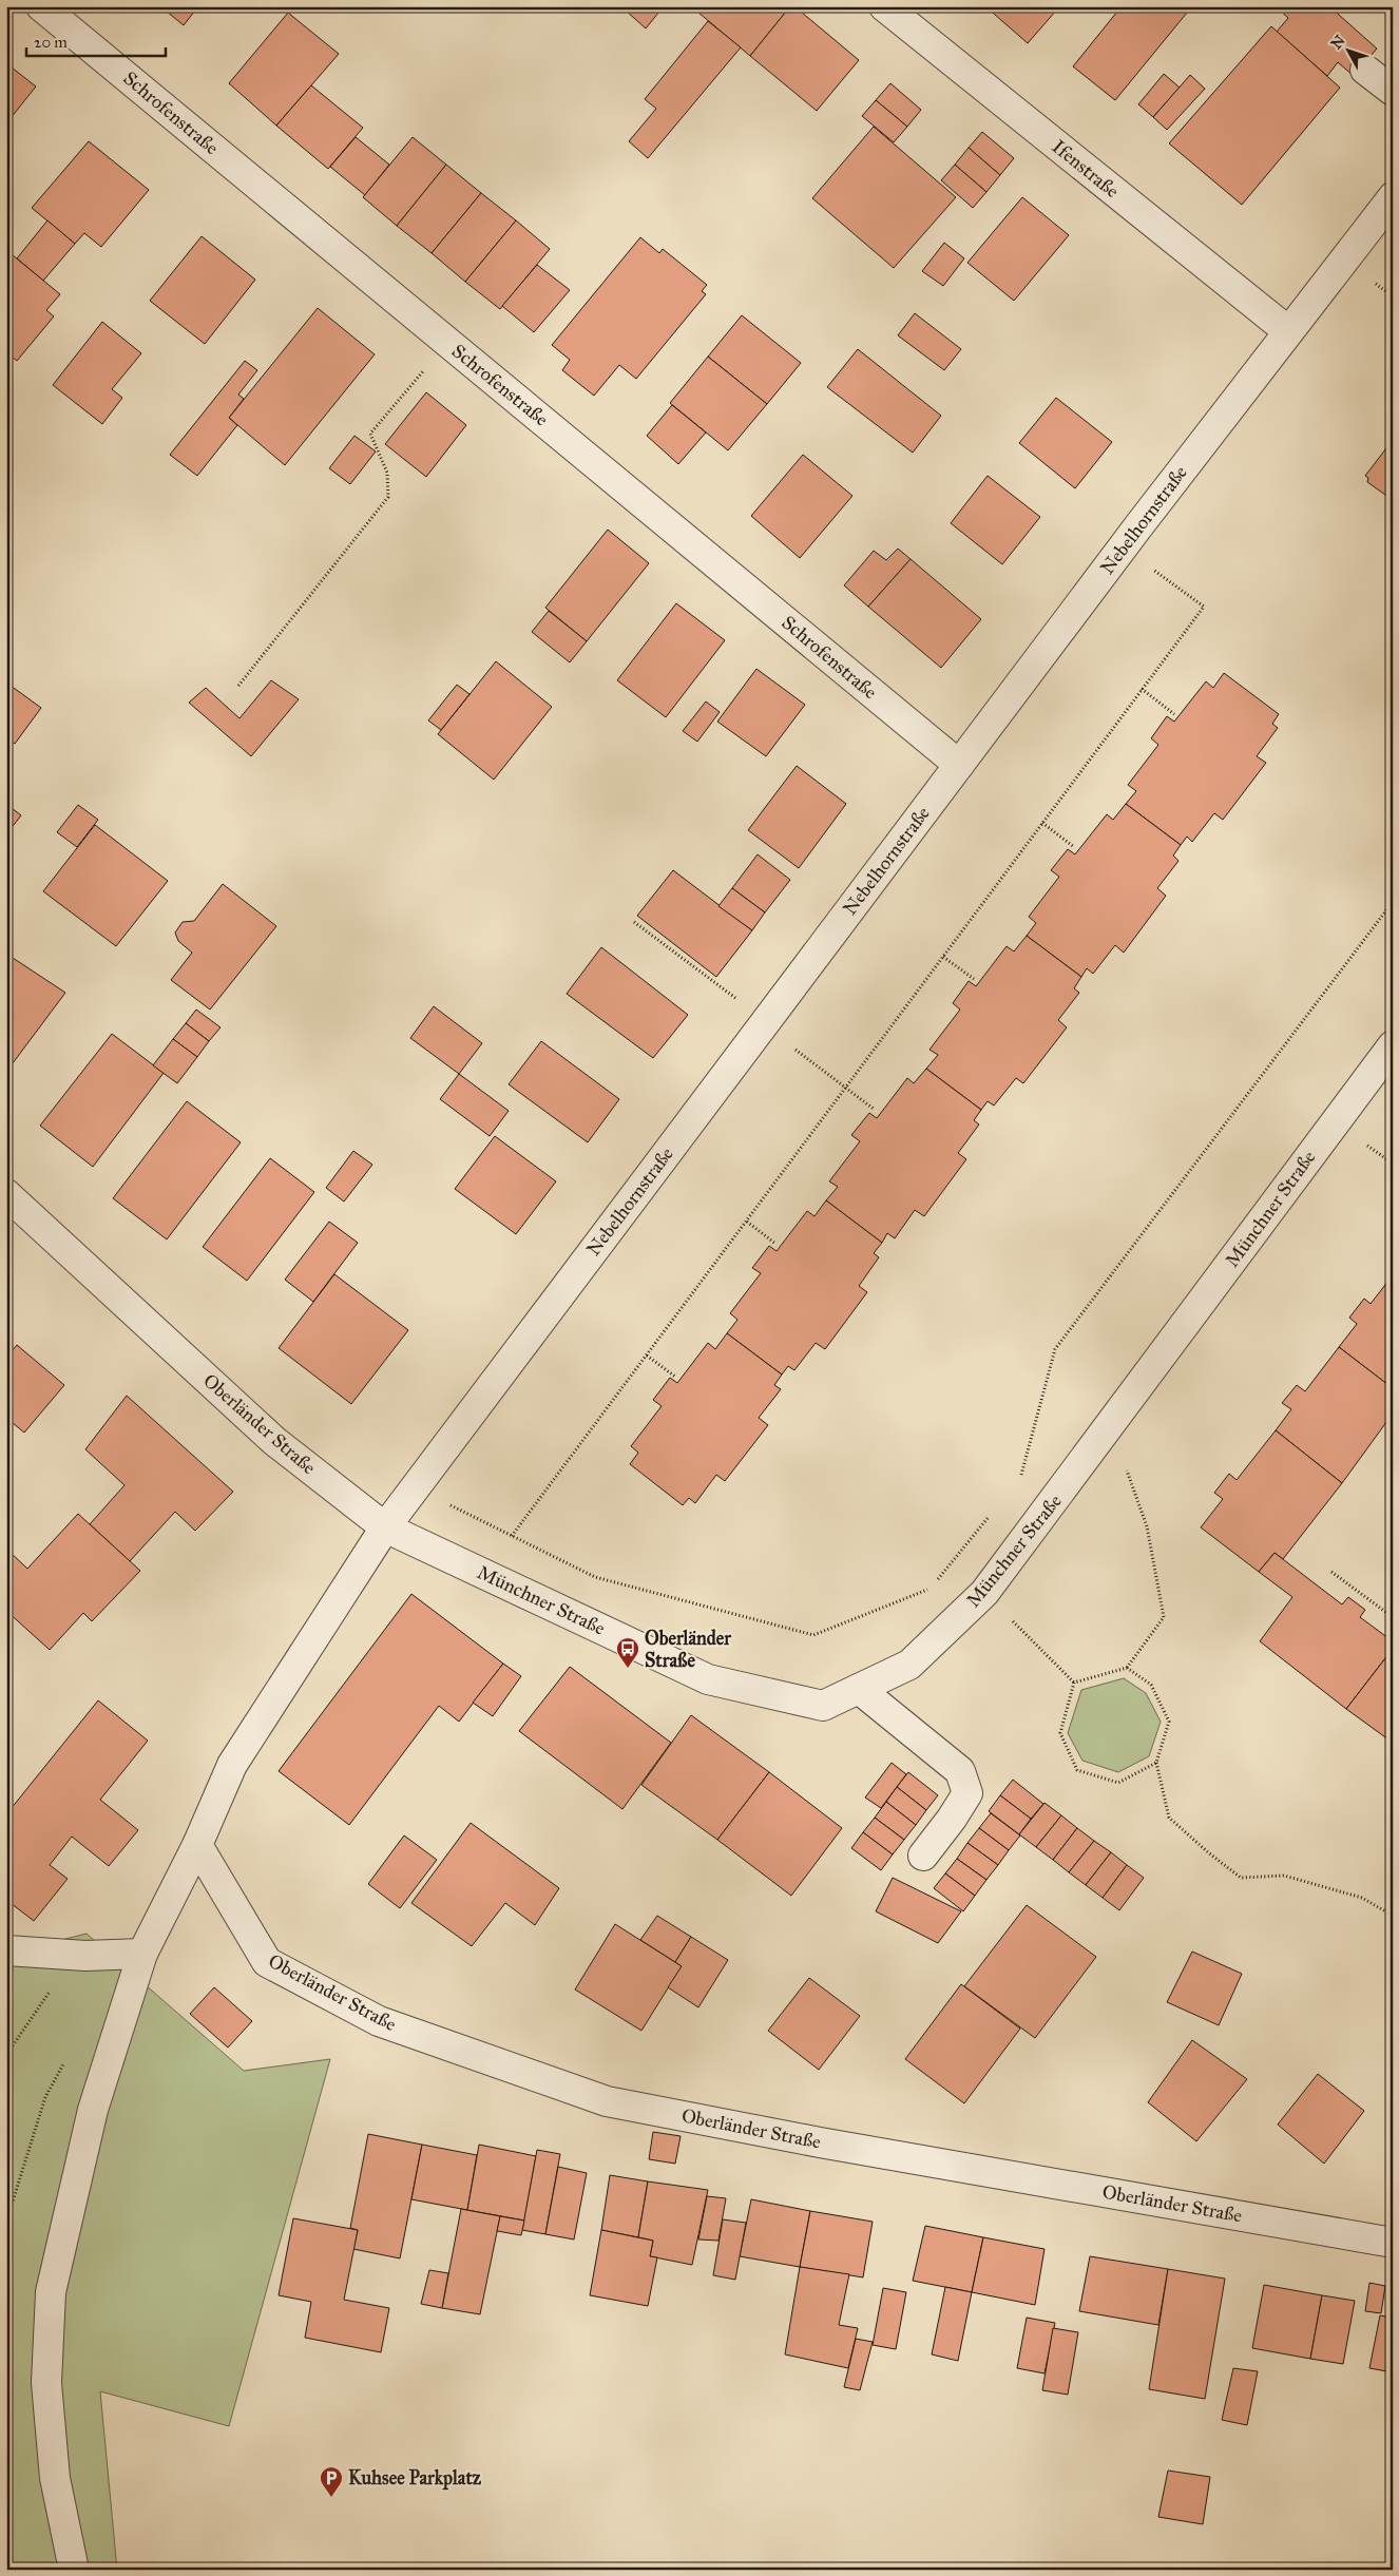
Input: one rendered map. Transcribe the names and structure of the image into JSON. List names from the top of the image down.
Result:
{
  "streets": {
    "street": [
      "Schrofenstraße",
      "Ifenstraße",
      "Nebelhornstraße",
      "Münchner Straße",
      "Oberländer Straße"
    ]
  },
  "crossings": [
    ["Schrofenstraße", "Nebelhornstraße"],
    ["Ifenstraße", "Nebelhornstraße"],
    ["Nebelhornstraße", "Münchner Straße"],
    ["Nebelhornstraße", "Oberländer Straße"],
    ["Münchner Straße", "Oberländer Straße"]
  ],
  "places": {
    "bus stop": ["Oberländer Straße"],
    "parking": ["Kuhsee Parkplatz"]
  },
  "scale_bar": "20 m",
  "north": "top left"
}
